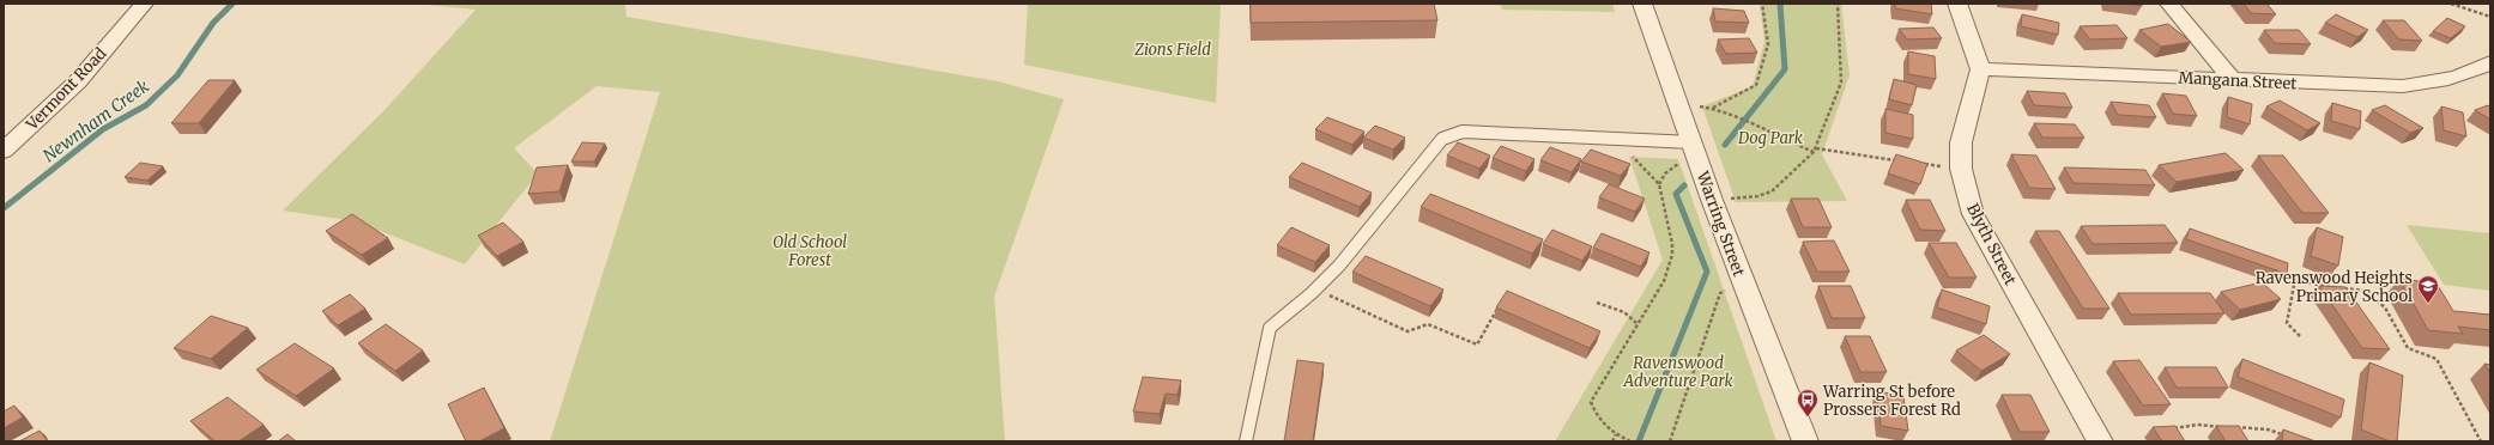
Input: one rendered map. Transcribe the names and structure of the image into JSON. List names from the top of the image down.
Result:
{
  "streets": {
    "street": [
      "Mangana Street",
      "Vermont Road",
      "Warring Street",
      "Blyth Street"
    ]
  },
  "crossings": [
    ["Mangana Street", "Blyth Street"]
  ],
  "water": ["Newnham Creek"],
  "parks": [
    "Zions Field",
    "Dog Park",
    "Old School Forest",
    "Ravenswood Adventure Park"
  ],
  "places": {
    "school or university": ["Ravenswood Heights Primary School"],
    "bus stop": ["Warring St before Prossers Forest Rd"]
  }
}
